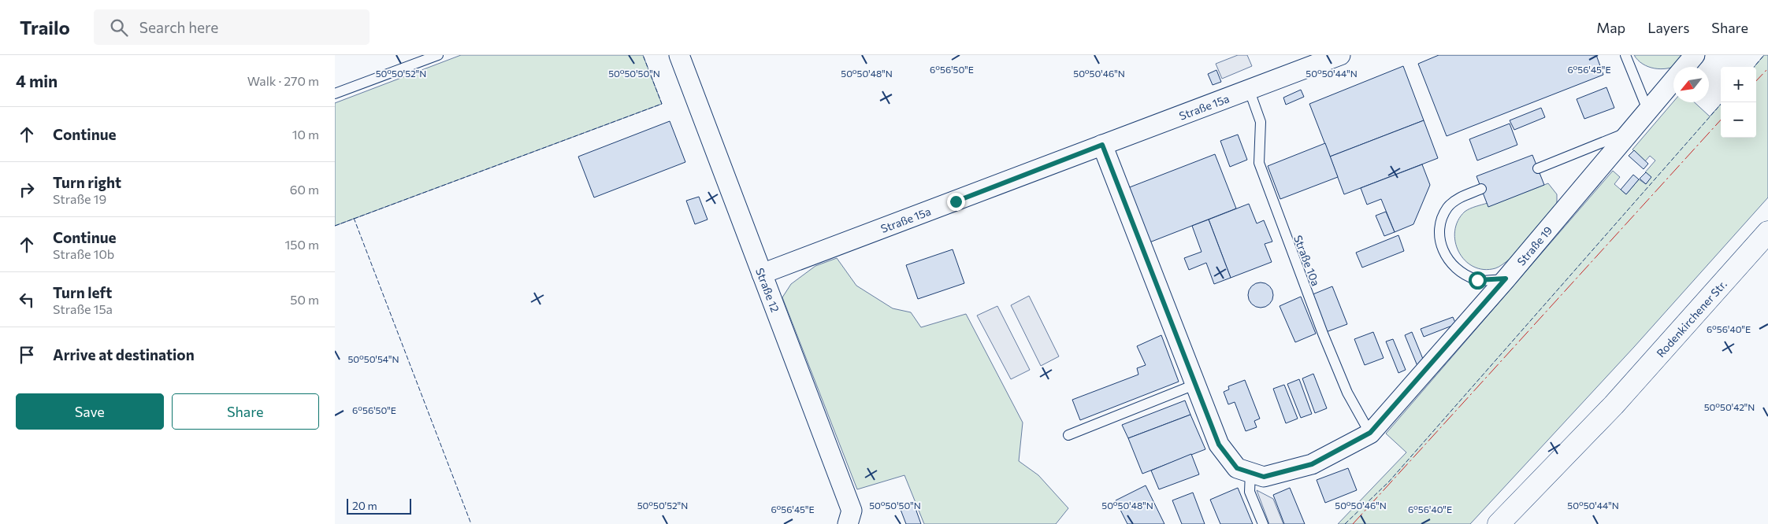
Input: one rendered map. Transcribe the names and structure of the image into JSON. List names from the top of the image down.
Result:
{
  "streets": {
    "main road": ["Rodenkirchener Str."],
    "street": ["Straße 15a", "Straße 19", "Straße 12"],
    "lane": ["Straße 10a"]
  },
  "crossings": [
    ["Straße 15a", "Straße 10a"],
    ["Straße 15a", "Straße 12"],
    ["Straße 19", "Straße 10a"]
  ],
  "scale_bar": "20 m",
  "north": "bottom left",
  "page": {
    "header": "Trailo",
    "search": "Search here",
    "nav": ["Map", "Layers", "Share"],
    "heading": ["4 min", "Walk · 270 m"],
    "map_buttons": ["+", "−"],
    "list": [
      ["Continue", "10 m"],
      ["Turn right", "Straße 19", "60 m"],
      ["Continue", "Straße 10b", "150 m"],
      ["Turn left", "Straße 15a", "50 m"],
      "Arrive at destination"
    ],
    "buttons": ["Save", "Share"],
    "scale": "20 m"
  },
  "coordinates": [
    "6°56'50\"E",
    "6°56'45\"E",
    "50°50'46\"N",
    "50°50'52\"N",
    "50°50'50\"N",
    "50°50'48\"N",
    "50°50'44\"N",
    "6°56'40\"E",
    "50°50'54\"N",
    "50°50'42\"N"
  ]
}
